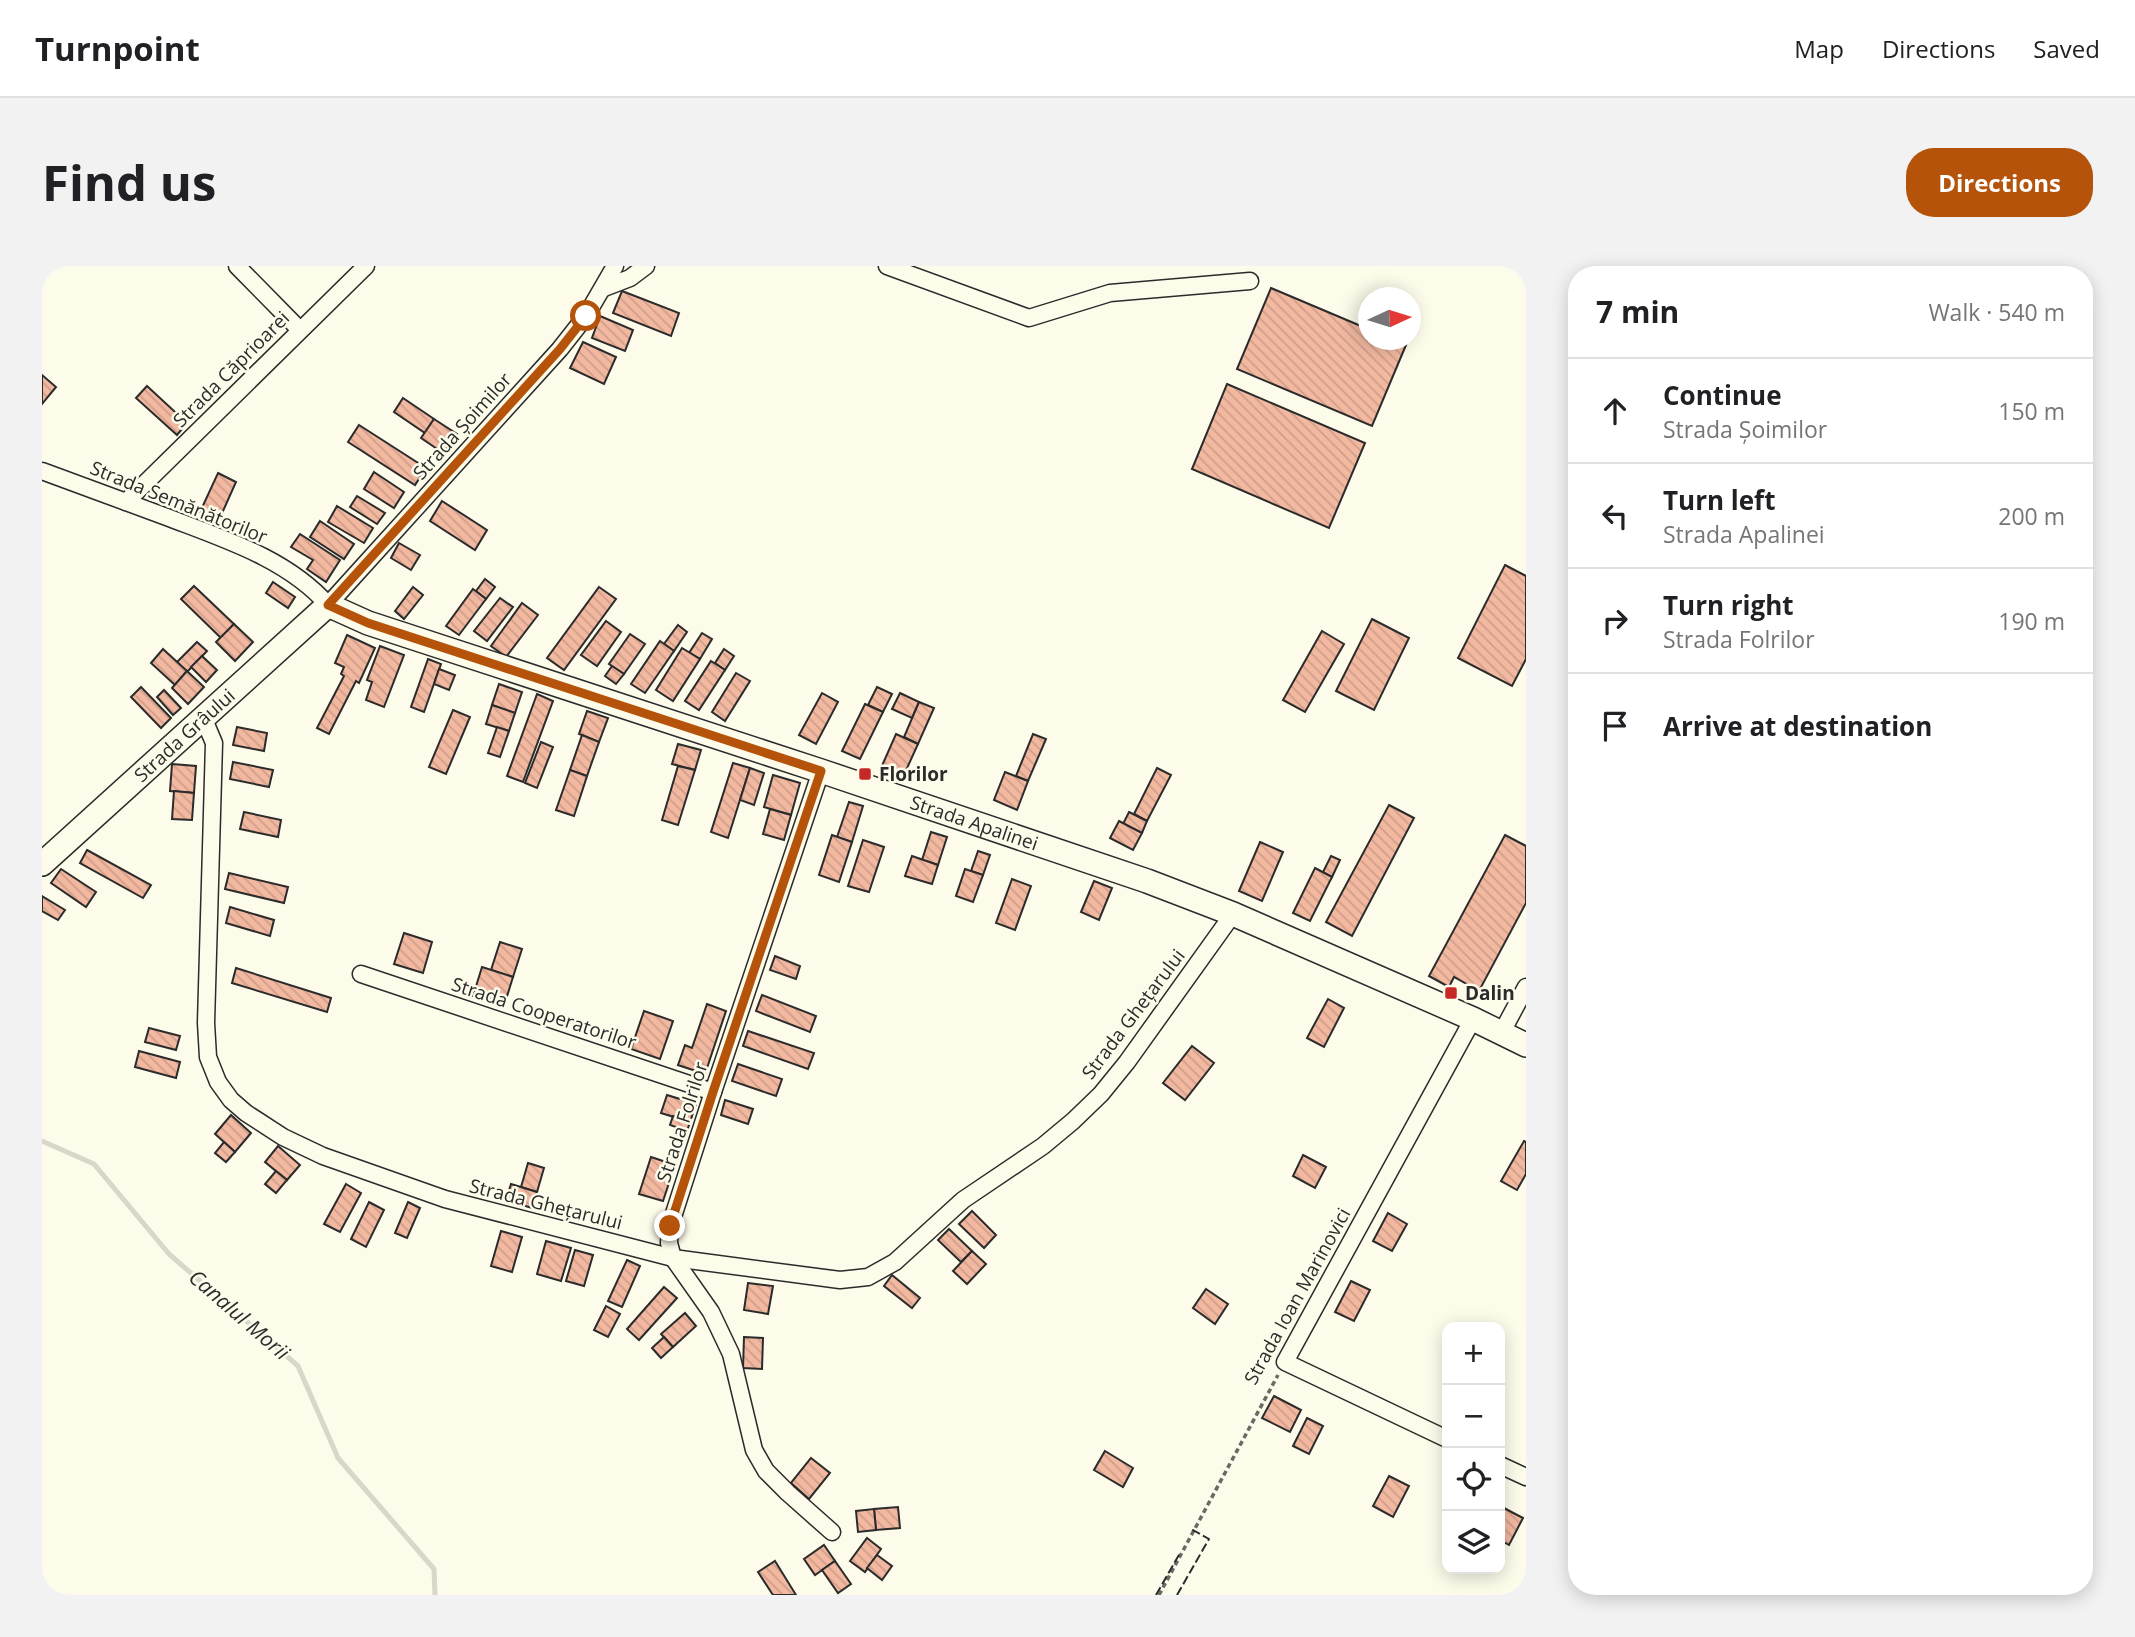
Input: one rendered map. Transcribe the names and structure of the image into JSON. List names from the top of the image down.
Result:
{
  "streets": {
    "street": [
      "Strada Căprioarei",
      "Strada Șoimilor",
      "Strada Semănătorilor",
      "Strada Grâului",
      "Strada Apalinei",
      "Strada Cooperatorilor",
      "Strada Ghețarului",
      "Strada Folrilor",
      "Strada Ioan Marinovici"
    ]
  },
  "crossings": [
    ["Strada Căprioarei", "Strada Semănătorilor"],
    ["Strada Șoimilor", "Strada Semănătorilor"],
    ["Strada Șoimilor", "Strada Grâului"],
    ["Strada Șoimilor", "Strada Apalinei"],
    ["Strada Semănătorilor", "Strada Grâului"],
    ["Strada Semănătorilor", "Strada Apalinei"],
    ["Strada Grâului", "Strada Apalinei"],
    ["Strada Grâului", "Strada Ghețarului"],
    ["Strada Apalinei", "Strada Ghețarului"],
    ["Strada Apalinei", "Strada Folrilor"],
    ["Strada Apalinei", "Strada Ioan Marinovici"],
    ["Strada Cooperatorilor", "Strada Folrilor"],
    ["Strada Ghețarului", "Strada Folrilor"]
  ],
  "water": ["Canalul Morii"],
  "places": {
    "transit": ["Florilor", "Dalin"]
  },
  "north": "right",
  "page": {
    "header": "Turnpoint",
    "nav": ["Map", "Directions", "Saved"],
    "buttons": "Directions",
    "title": "Find us",
    "heading": ["7 min", "Walk · 540 m"],
    "list": [
      ["Continue", "Strada Șoimilor", "150 m"],
      ["Turn left", "Strada Apalinei", "200 m"],
      ["Turn right", "Strada Folrilor", "190 m"],
      "Arrive at destination"
    ],
    "map_buttons": ["+", "−"]
  }
}
